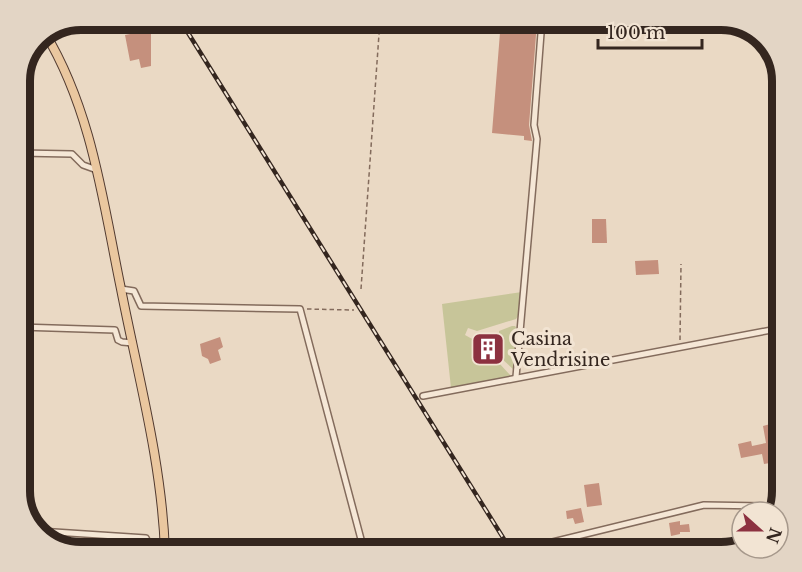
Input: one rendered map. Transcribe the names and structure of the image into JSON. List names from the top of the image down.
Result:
{
  "places": {
    "building": ["Casina Vendrisine"]
  },
  "scale_bar": "100 m",
  "north": "right"
}
